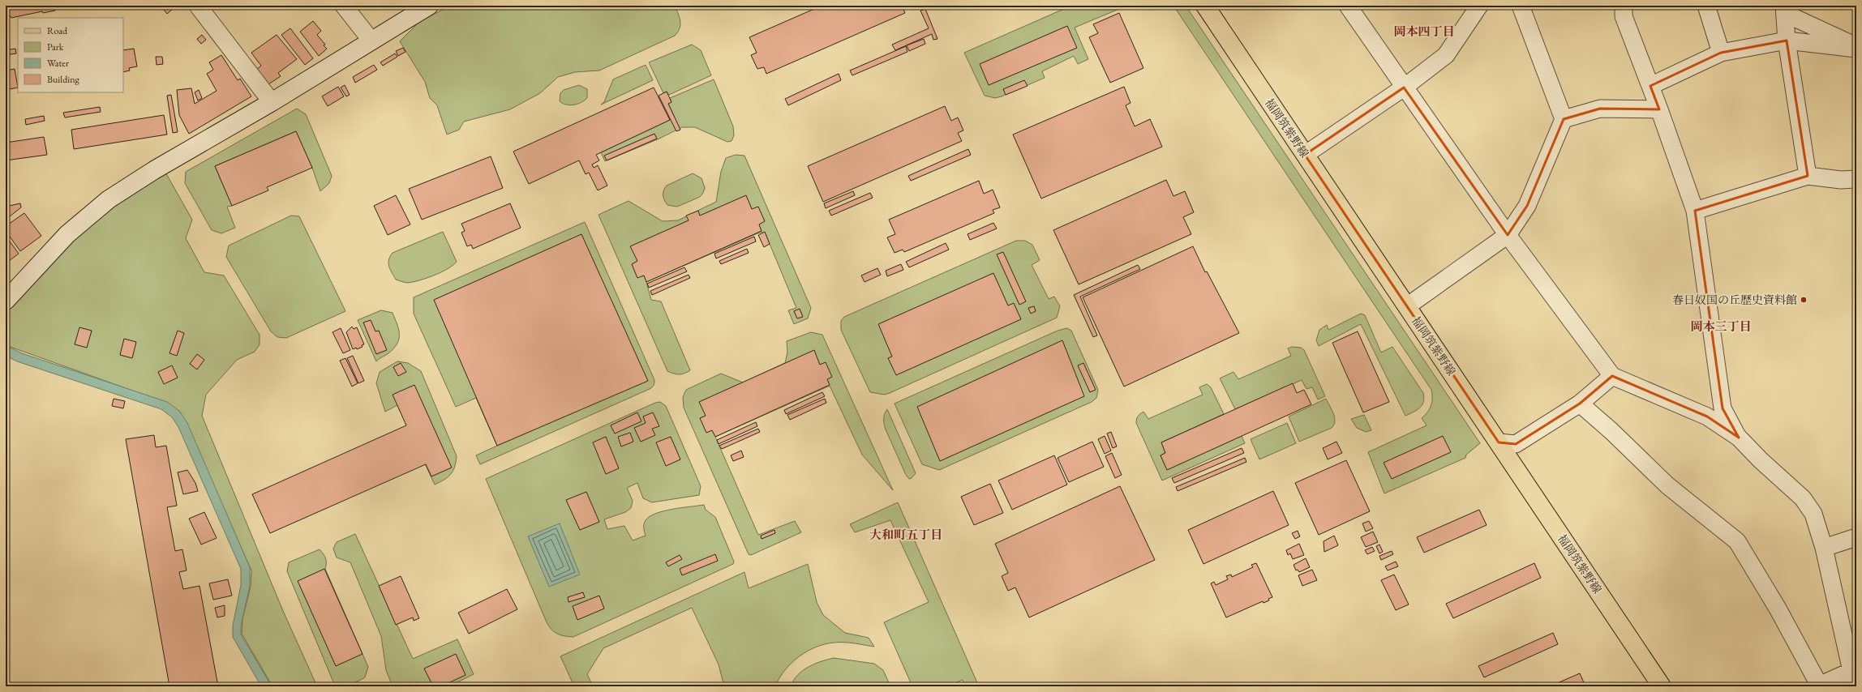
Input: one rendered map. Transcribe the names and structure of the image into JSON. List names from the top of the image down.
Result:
{
  "streets": {
    "main road": ["福岡筑紫野線"]
  },
  "districts": ["岡本四丁目", "岡本三丁目", "大和町五丁目"],
  "places": ["春日奴国の丘歴史資料館"],
  "legend": [
    "Road",
    "Park",
    "Water",
    "Building"
  ]
}
